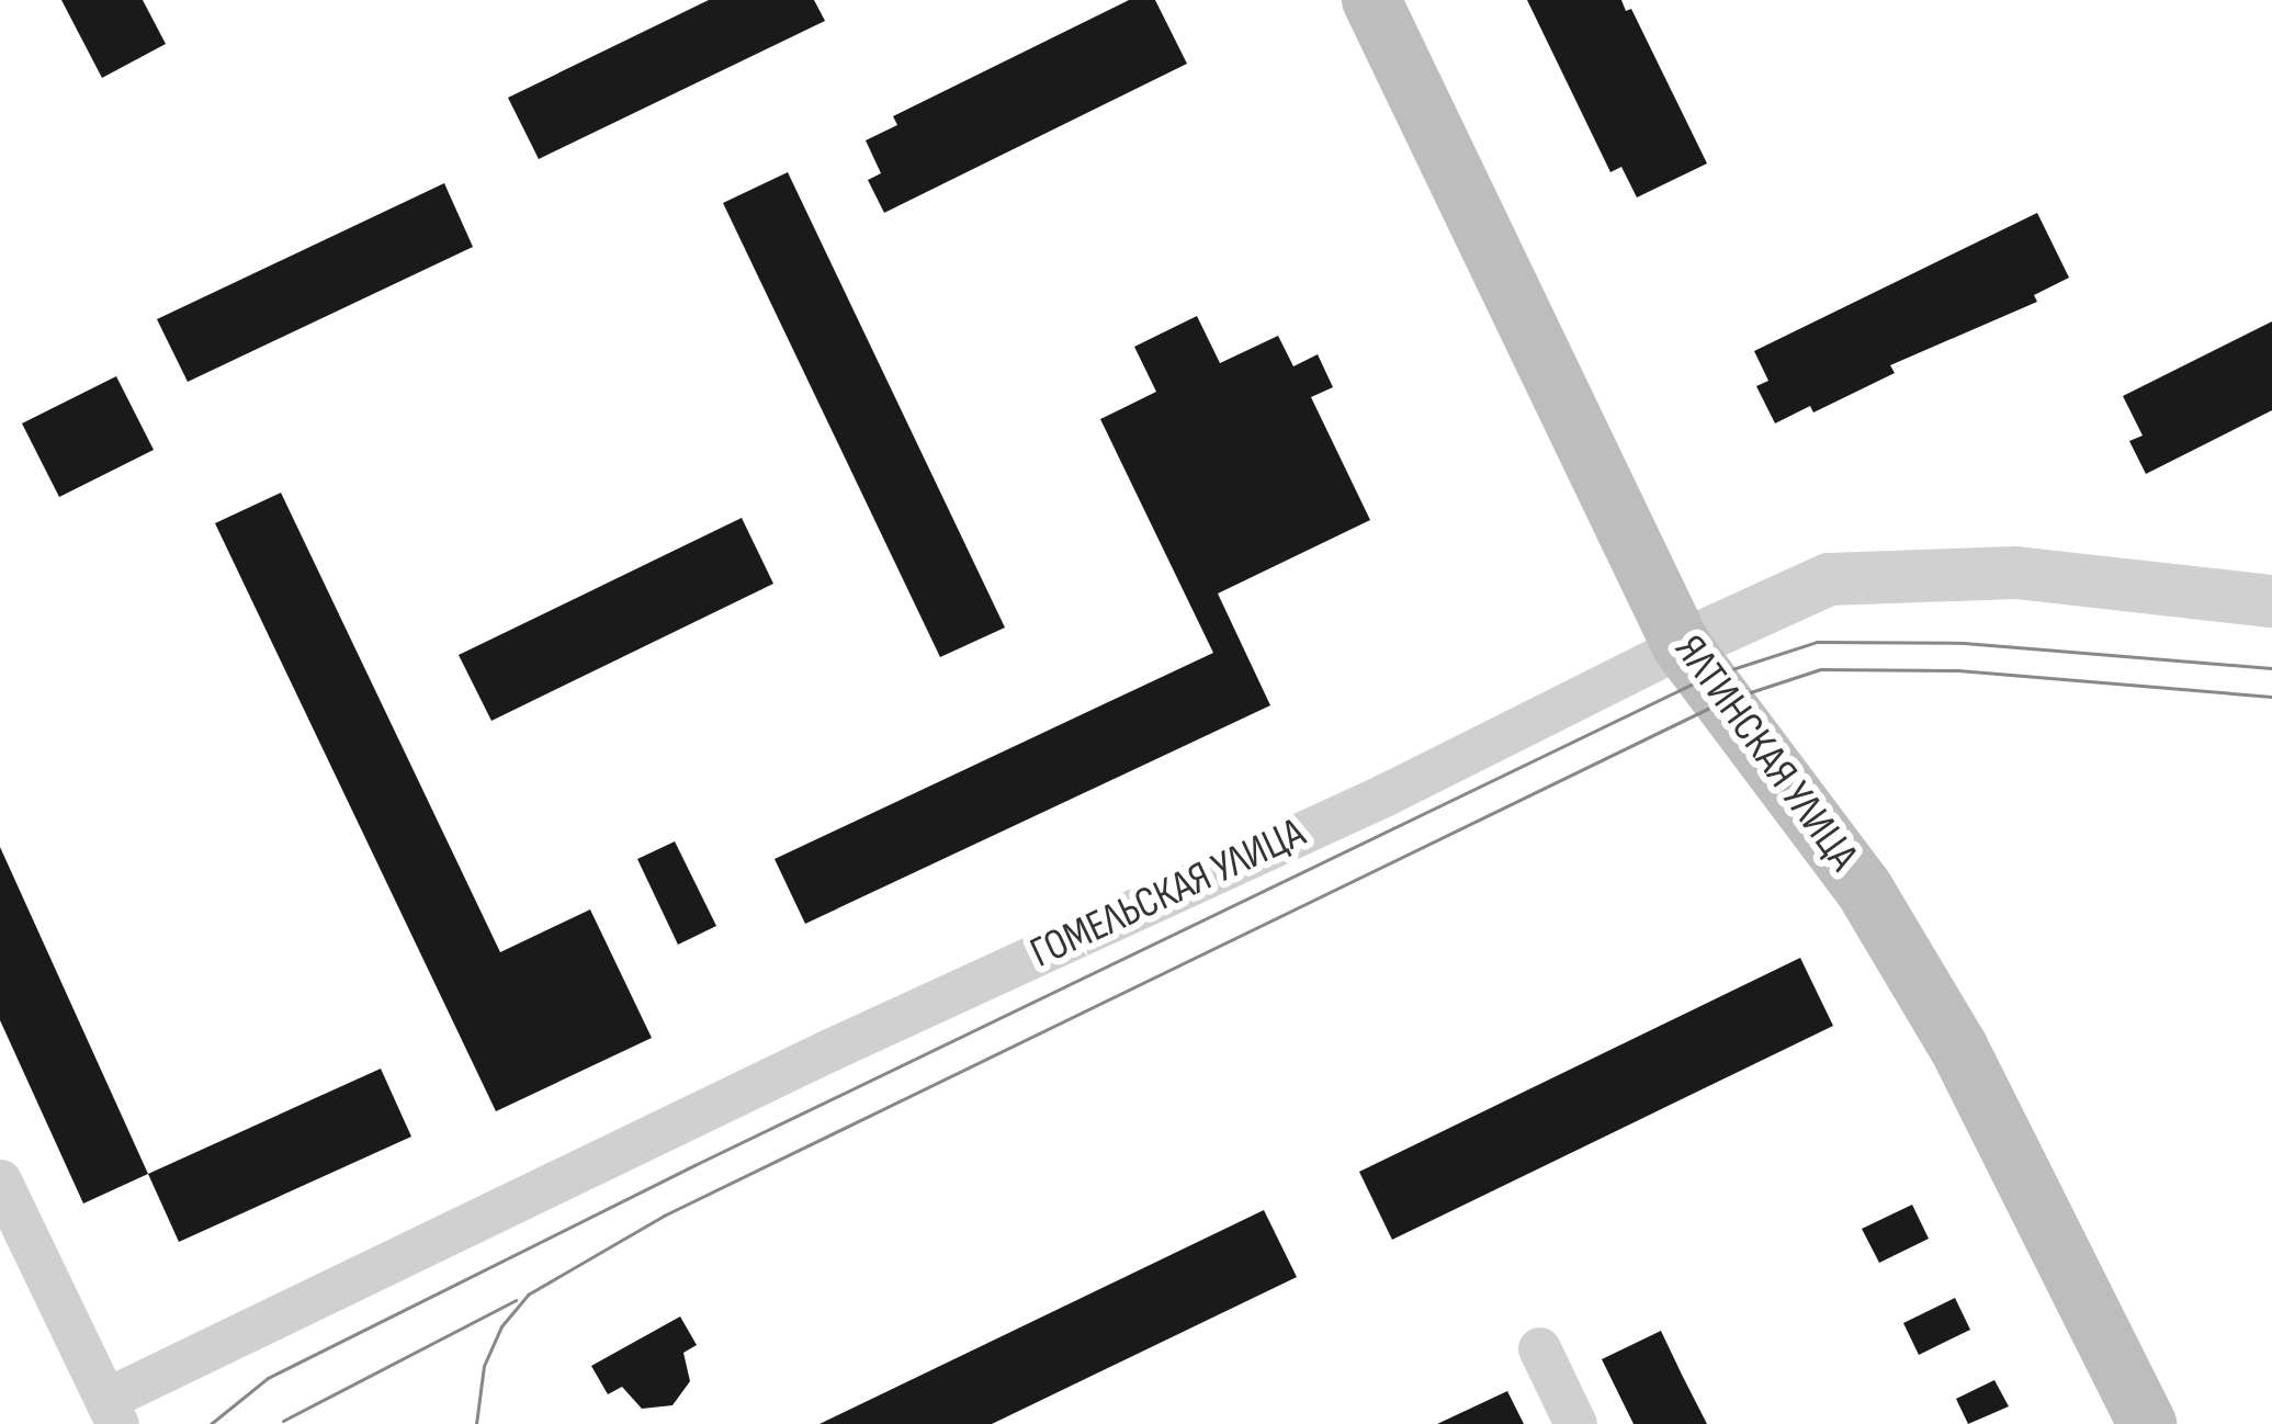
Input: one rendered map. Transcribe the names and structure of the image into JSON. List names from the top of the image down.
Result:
{
  "streets": {
    "main road": ["ЯЛТИНСКАЯ УЛИЦА"],
    "street": ["ГОМЕЛЬСКАЯ УЛИЦА"]
  },
  "crossings": [
    ["ЯЛТИНСКАЯ УЛИЦА", "ГОМЕЛЬСКАЯ УЛИЦА"]
  ]
}
